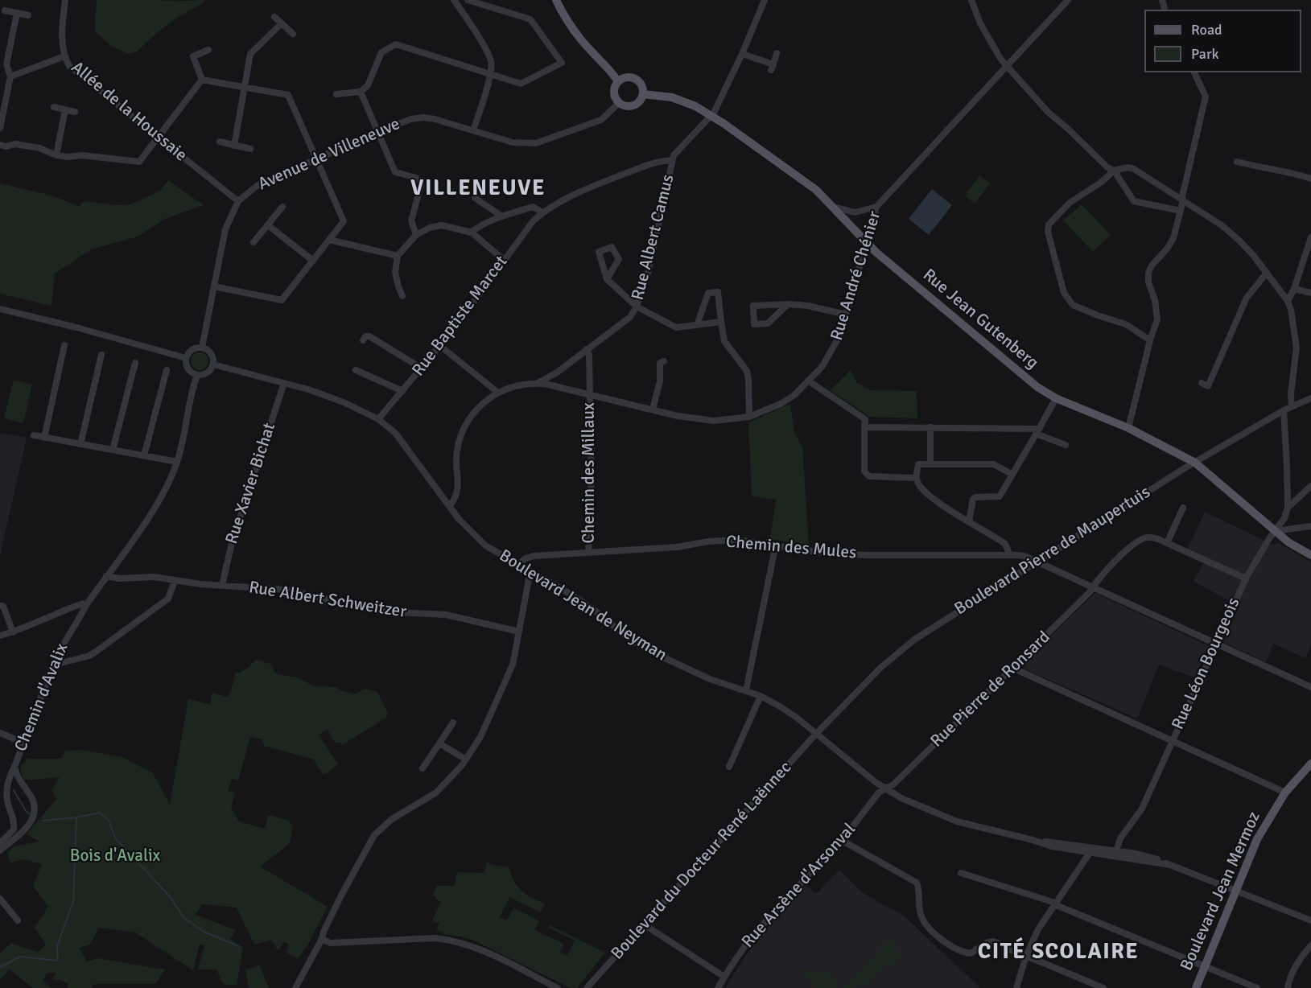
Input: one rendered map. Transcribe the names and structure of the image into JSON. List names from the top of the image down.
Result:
{
  "streets": {
    "main road": ["Rue Jean Gutenberg", "Boulevard Jean Mermoz"],
    "street": [
      "Allée de la Houssaie",
      "Avenue de Villeneuve",
      "Rue Albert Camus",
      "Rue André Chénier",
      "Rue Baptiste Marcet",
      "Chemin des Millaux",
      "Rue Xavier Bichat",
      "Chemin des Mules",
      "Boulevard Pierre de Maupertuis",
      "Rue Albert Schweitzer",
      "Boulevard Jean de Neyman",
      "Rue Léon Bourgeois",
      "Rue Pierre de Ronsard",
      "Chemin d'Avalix",
      "Boulevard du Docteur René Laënnec",
      "Rue Arsène d'Arsonval"
    ]
  },
  "crossings": [
    ["Allée de la Houssaie", "Avenue de Villeneuve"],
    ["Avenue de Villeneuve", "Rue Jean Gutenberg"],
    ["Avenue de Villeneuve", "Boulevard Jean de Neyman"],
    ["Avenue de Villeneuve", "Chemin d'Avalix"],
    ["Rue Albert Camus", "Rue André Chénier"],
    ["Rue Albert Camus", "Rue Baptiste Marcet"],
    ["Rue Albert Camus", "Chemin des Millaux"],
    ["Rue Albert Camus", "Boulevard Jean de Neyman"],
    ["Rue André Chénier", "Rue Jean Gutenberg"],
    ["Rue André Chénier", "Chemin des Millaux"],
    ["Rue Baptiste Marcet", "Boulevard Jean de Neyman"],
    ["Rue Jean Gutenberg", "Boulevard Pierre de Maupertuis"],
    ["Rue Jean Gutenberg", "Rue Léon Bourgeois"],
    ["Chemin des Millaux", "Chemin des Mules"],
    ["Rue Xavier Bichat", "Rue Albert Schweitzer"],
    ["Rue Xavier Bichat", "Boulevard Jean de Neyman"],
    ["Chemin des Mules", "Boulevard Pierre de Maupertuis"],
    ["Chemin des Mules", "Boulevard Jean de Neyman"],
    ["Chemin des Mules", "Rue Léon Bourgeois"],
    ["Chemin des Mules", "Rue Pierre de Ronsard"],
    ["Boulevard Pierre de Maupertuis", "Boulevard Jean de Neyman"],
    ["Boulevard Pierre de Maupertuis", "Boulevard du Docteur René Laënnec"],
    ["Rue Albert Schweitzer", "Chemin d'Avalix"],
    ["Boulevard Jean de Neyman", "Rue Léon Bourgeois"],
    ["Boulevard Jean de Neyman", "Rue Pierre de Ronsard"],
    ["Boulevard Jean de Neyman", "Chemin d'Avalix"],
    ["Boulevard Jean de Neyman", "Boulevard du Docteur René Laënnec"],
    ["Boulevard Jean de Neyman", "Rue Arsène d'Arsonval"],
    ["Rue Léon Bourgeois", "Rue Pierre de Ronsard"],
    ["Rue Pierre de Ronsard", "Rue Arsène d'Arsonval"]
  ],
  "districts": ["VILLENEUVE", "CITÉ SCOLAIRE"],
  "parks": ["Bois d'Avalix"],
  "legend": ["Road", "Park"]
}
